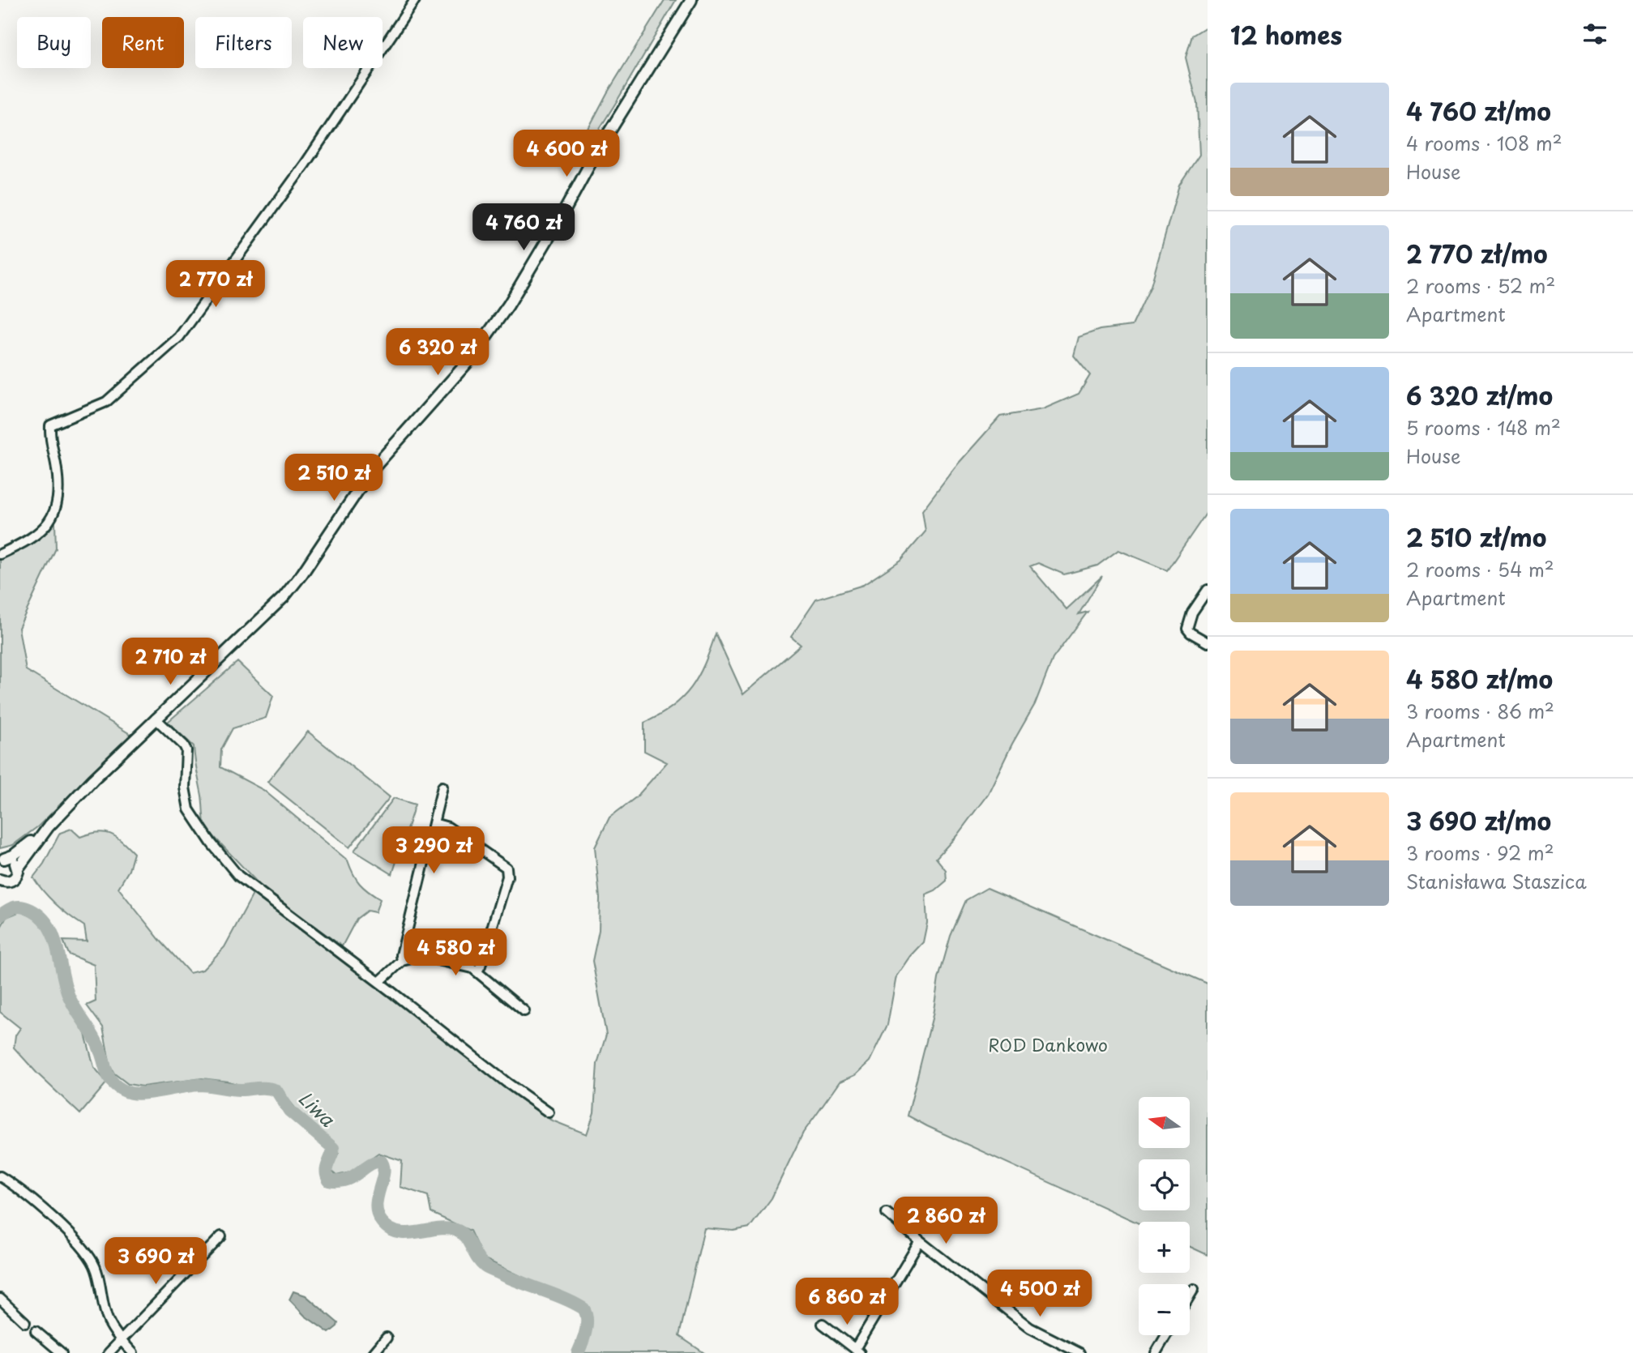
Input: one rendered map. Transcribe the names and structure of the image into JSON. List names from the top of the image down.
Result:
{
  "water": ["Liwa"],
  "parks": ["ROD Dankowo"],
  "north": "left",
  "page": {
    "heading": "12 homes",
    "chip": [
      "Buy",
      "Rent",
      "Filters",
      "New"
    ],
    "list": [
      {
        "name": "4 760 zł/mo",
        "note": "4 rooms · 108 m² · House"
      },
      {
        "name": "2 770 zł/mo",
        "note": "2 rooms · 52 m² · Apartment"
      },
      {
        "name": "6 320 zł/mo",
        "note": "5 rooms · 148 m² · House"
      },
      {
        "name": "2 510 zł/mo",
        "note": "2 rooms · 54 m² · Apartment"
      },
      {
        "name": "4 580 zł/mo",
        "note": "3 rooms · 86 m² · Apartment"
      },
      {
        "name": "3 690 zł/mo",
        "note": "3 rooms · 92 m² · Stanisława Staszica"
      }
    ],
    "price": [
      "4 600 zł",
      "4 760 zł",
      "2 770 zł",
      "6 320 zł",
      "2 510 zł",
      "2 710 zł",
      "3 290 zł",
      "4 580 zł",
      "2 860 zł",
      "3 690 zł",
      "4 500 zł",
      "6 860 zł"
    ],
    "map_buttons": ["+", "−"]
  }
}
